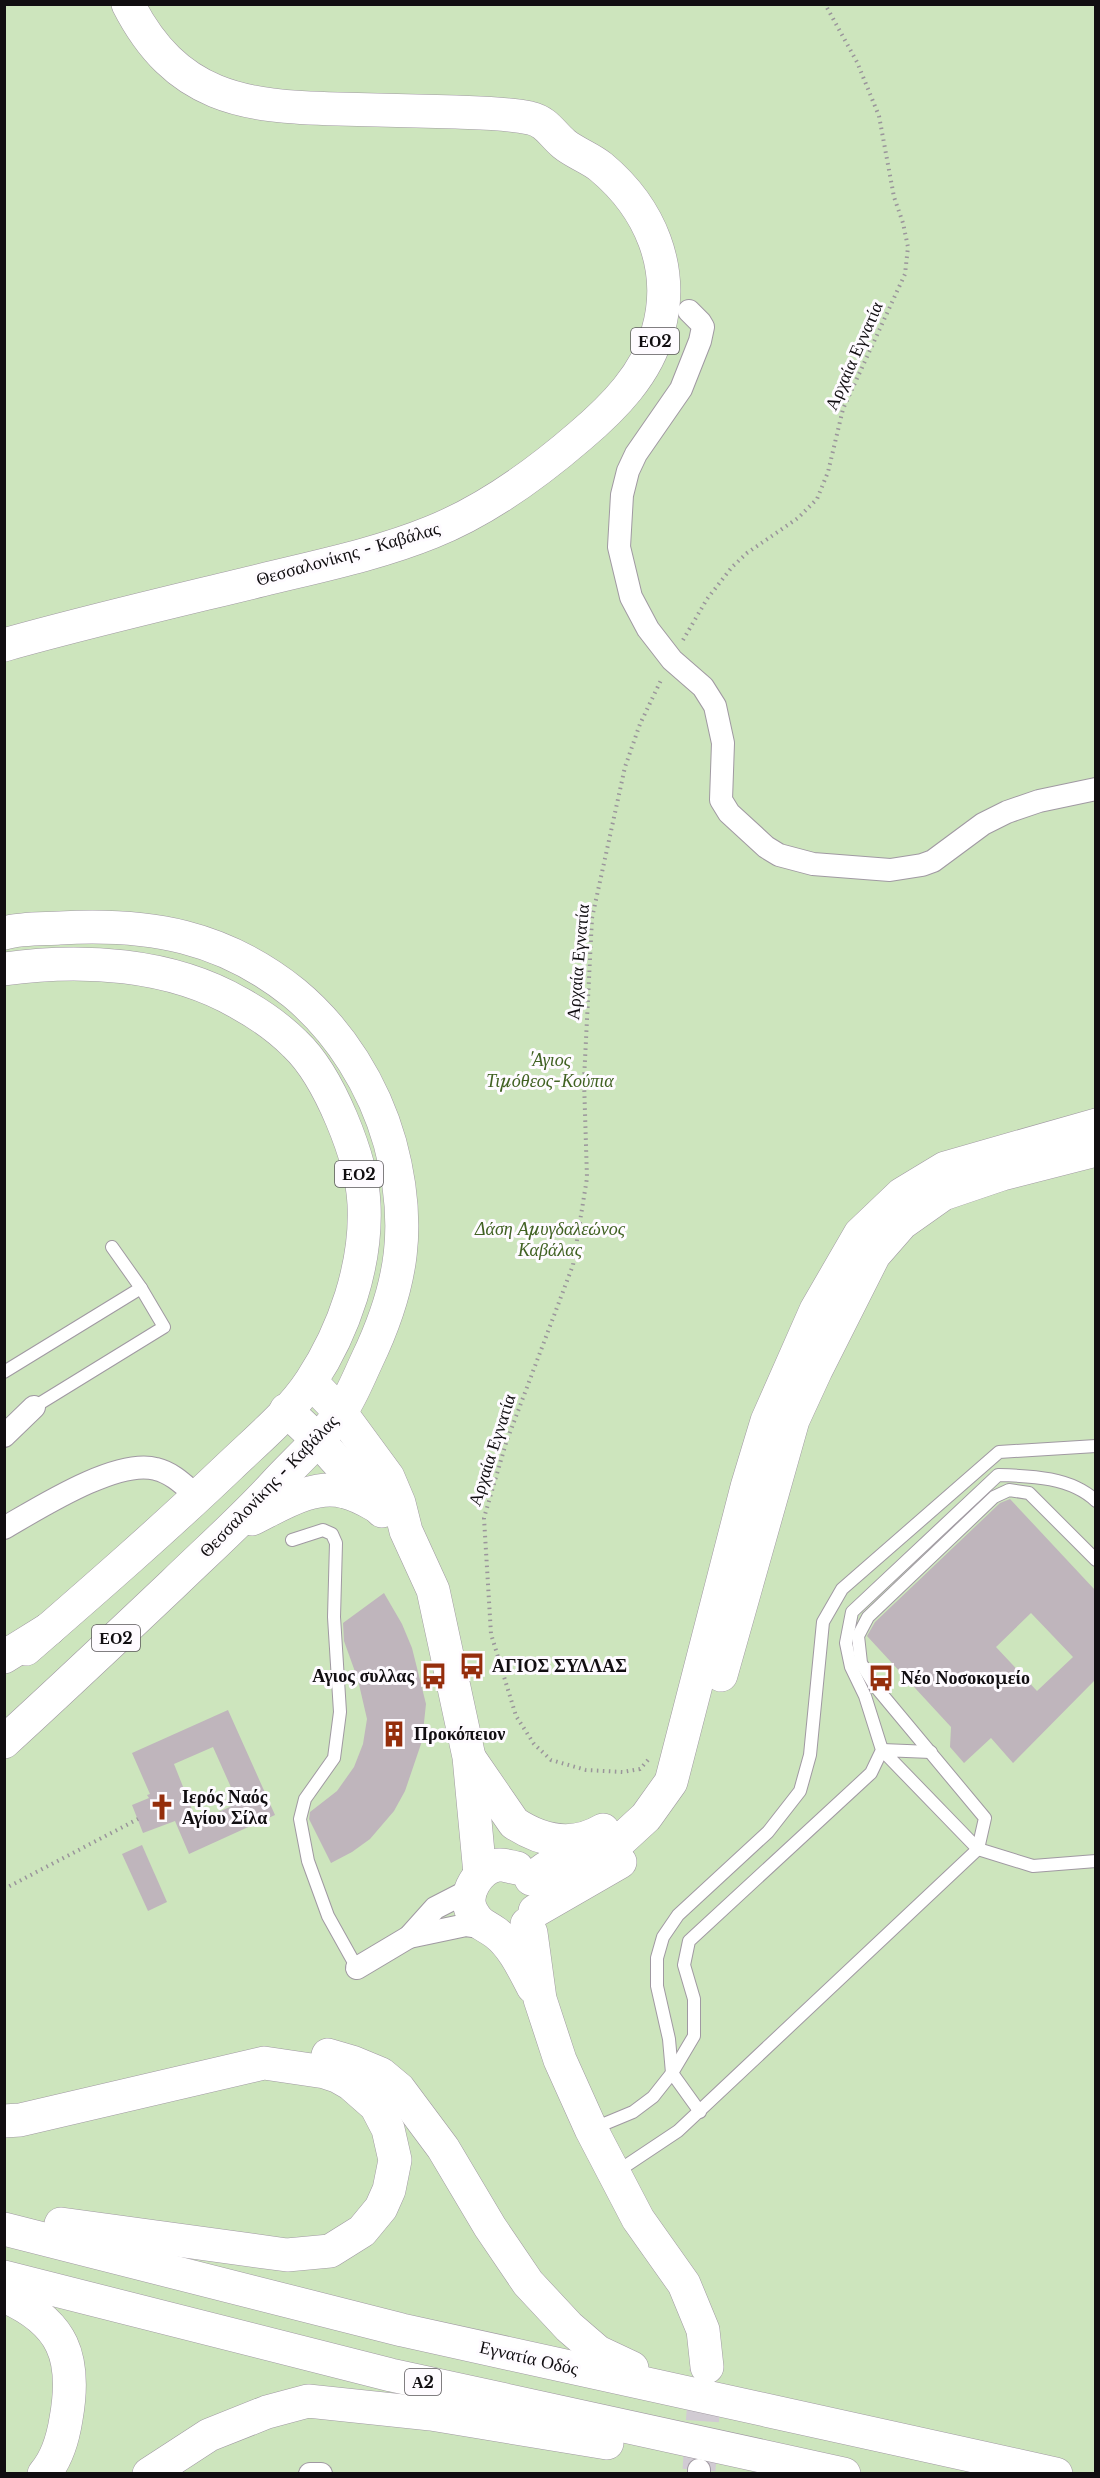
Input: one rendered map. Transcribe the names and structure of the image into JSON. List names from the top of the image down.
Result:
{
  "streets": {
    "main road": [
      "ΕΟ2",
      "Θεσσαλονίκης - Καβάλας",
      "Εγνατία Οδός",
      "Α2"
    ],
    "path": ["Αρχαία Εγνατία"]
  },
  "parks": ["'Αγιος Τιμόθεος-Κούπια", "Δάση Αμυγδαλεώνος Καβάλας"],
  "places": {
    "bus stop": ["ΑΓΙΟΣ ΣΥΛΛΑΣ", "Αγιος συλλας", "Νέο Νοσοκομείο"],
    "building": ["Προκόπειον"],
    "church": ["Ιερός Ναός Αγίου Σίλα"]
  }
}
